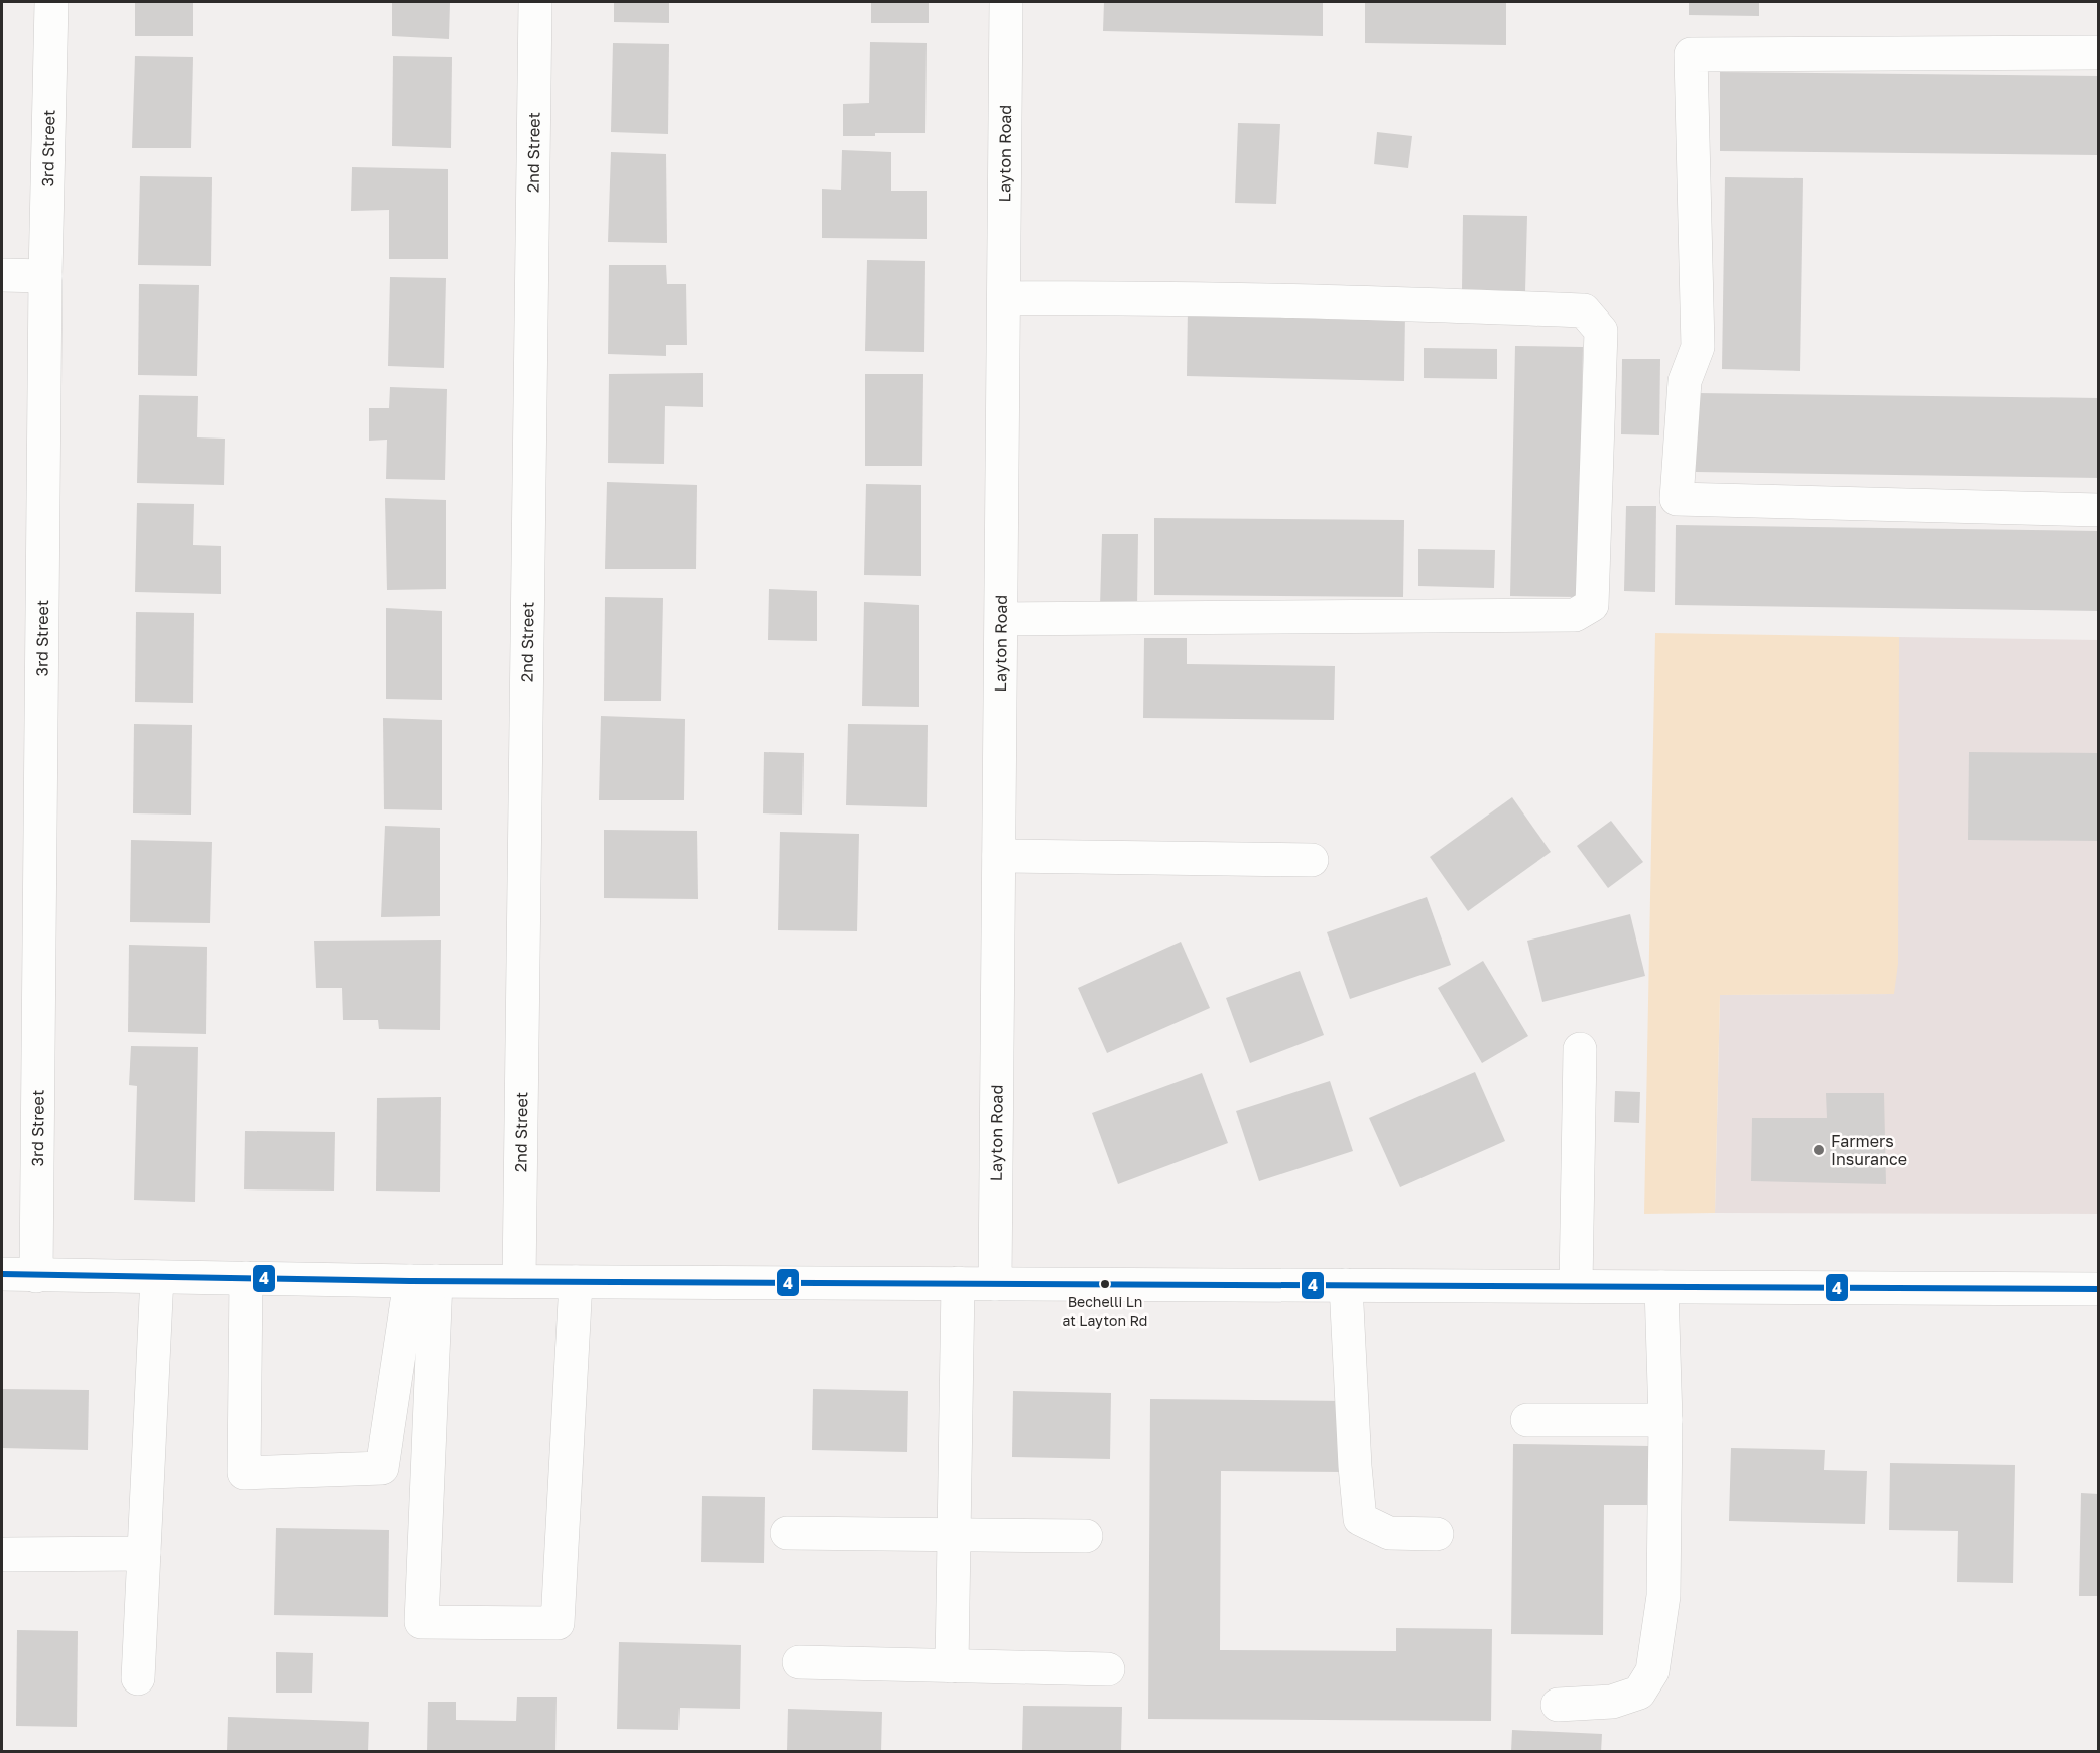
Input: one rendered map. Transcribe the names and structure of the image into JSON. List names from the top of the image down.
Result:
{
  "streets": {
    "street": ["3rd Street", "2nd Street", "Layton Road"]
  },
  "places": ["Farmers Insurance", "Bechelli Ln at Layton Rd"],
  "lines": ["transit line 4"]
}
